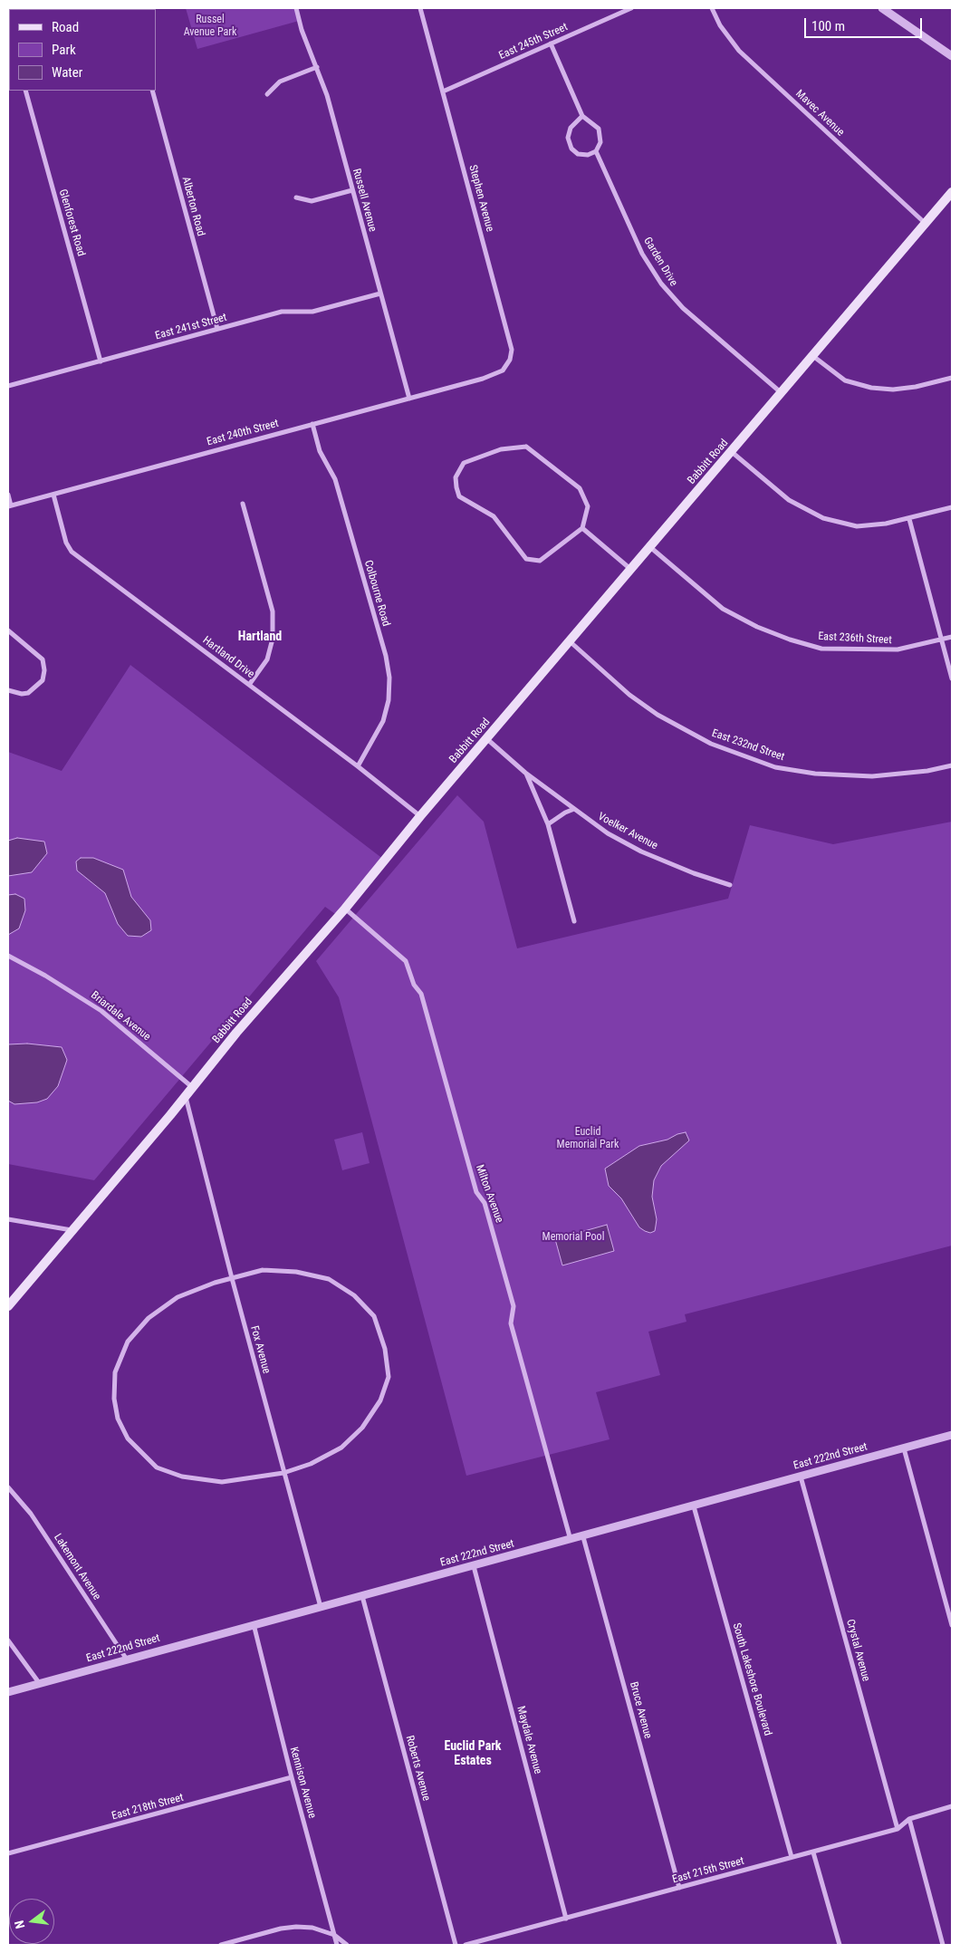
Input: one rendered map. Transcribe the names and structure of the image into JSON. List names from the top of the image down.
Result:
{
  "streets": {
    "main road": ["Babbitt Road"],
    "street": [
      "East 245th Street",
      "Mavec Avenue",
      "Stephen Avenue",
      "Russell Avenue",
      "Alberton Road",
      "Glenforest Road",
      "Garden Drive",
      "East 241st Street",
      "East 240th Street",
      "Colbourne Road",
      "East 236th Street",
      "Hartland Drive",
      "East 232nd Street",
      "Voelker Avenue",
      "Briardale Avenue",
      "Milton Avenue",
      "Fox Avenue",
      "East 222nd Street",
      "Lakemont Avenue",
      "Crystal Avenue",
      "South Lakeshore Boulevard",
      "Bruce Avenue",
      "Maydale Avenue",
      "Roberts Avenue",
      "Kennison Avenue",
      "East 218th Street",
      "East 215th Street"
    ]
  },
  "crossings": [
    ["East 245th Street", "Stephen Avenue"],
    ["Mavec Avenue", "Babbitt Road"],
    ["Stephen Avenue", "East 240th Street"],
    ["Russell Avenue", "East 241st Street"],
    ["Russell Avenue", "East 240th Street"],
    ["Alberton Road", "East 241st Street"],
    ["Glenforest Road", "East 241st Street"],
    ["Garden Drive", "Babbitt Road"],
    ["East 240th Street", "Colbourne Road"],
    ["East 240th Street", "Hartland Drive"],
    ["Babbitt Road", "East 236th Street"],
    ["Babbitt Road", "Hartland Drive"],
    ["Babbitt Road", "East 232nd Street"],
    ["Babbitt Road", "Voelker Avenue"],
    ["Babbitt Road", "Briardale Avenue"],
    ["Babbitt Road", "Milton Avenue"],
    ["Babbitt Road", "Fox Avenue"],
    ["Colbourne Road", "Hartland Drive"],
    ["Milton Avenue", "East 222nd Street"],
    ["Fox Avenue", "East 222nd Street"],
    ["East 222nd Street", "Lakemont Avenue"],
    ["East 222nd Street", "Crystal Avenue"],
    ["East 222nd Street", "South Lakeshore Boulevard"],
    ["East 222nd Street", "Bruce Avenue"],
    ["East 222nd Street", "Maydale Avenue"],
    ["East 222nd Street", "Roberts Avenue"],
    ["East 222nd Street", "Kennison Avenue"],
    ["Crystal Avenue", "East 215th Street"],
    ["South Lakeshore Boulevard", "East 215th Street"],
    ["Bruce Avenue", "East 215th Street"],
    ["Maydale Avenue", "East 215th Street"],
    ["Kennison Avenue", "East 218th Street"]
  ],
  "districts": ["Hartland", "Euclid Park Estates"],
  "parks": ["Russel Avenue Park", "Euclid Memorial Park", "Memorial Pool"],
  "legend": ["Road", "Park", "Water"],
  "scale_bar": "100 m",
  "north": "left"
}
